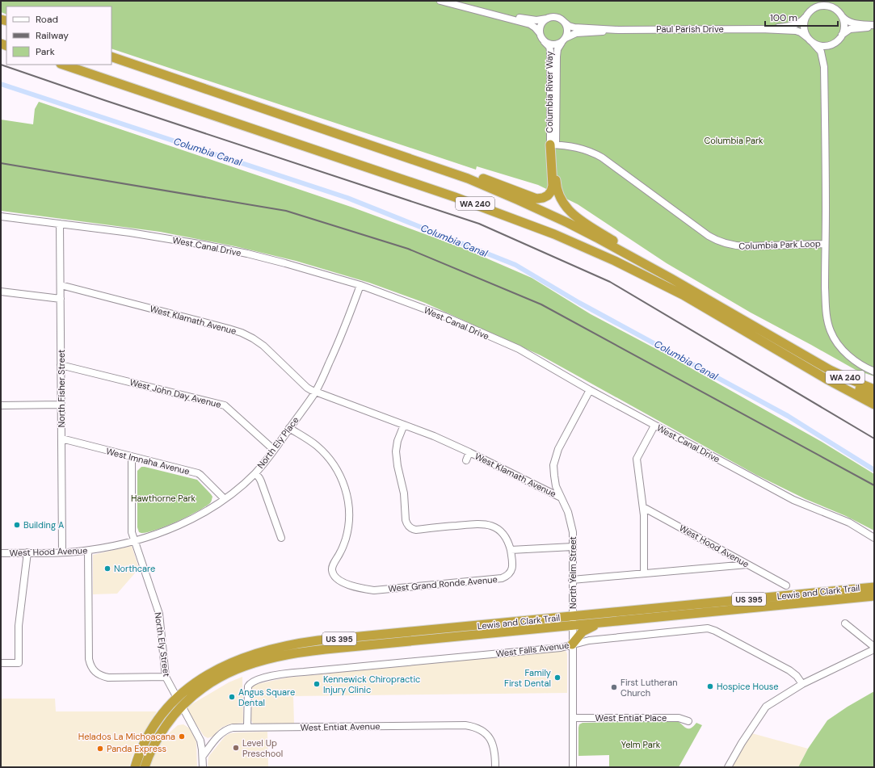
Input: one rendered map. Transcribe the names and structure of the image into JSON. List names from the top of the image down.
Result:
{
  "streets": {
    "highway": ["WA 240", "Lewis and Clark Trail", "US 395"],
    "street": [
      "Paul Parish Drive",
      "Columbia River Way",
      "Columbia Park Loop",
      "West Canal Drive",
      "West Klamath Avenue",
      "North Fisher Street",
      "West John Day Avenue",
      "North Ely Place",
      "West Imnaha Avenue",
      "West Hood Avenue",
      "North Yelm Street",
      "West Grand Ronde Avenue",
      "North Ely Street",
      "West Falls Avenue",
      "West Entiat Place",
      "West Entiat Avenue"
    ]
  },
  "crossings": [
    ["Paul Parish Drive", "Columbia River Way"],
    ["Paul Parish Drive", "Columbia Park Loop"],
    ["Columbia River Way", "Columbia Park Loop"],
    ["West Canal Drive", "North Fisher Street"],
    ["West Canal Drive", "North Ely Place"],
    ["West Canal Drive", "North Yelm Street"],
    ["West Klamath Avenue", "North Fisher Street"],
    ["West Klamath Avenue", "North Ely Place"],
    ["West Klamath Avenue", "North Yelm Street"],
    ["North Fisher Street", "West John Day Avenue"],
    ["North Fisher Street", "West Imnaha Avenue"],
    ["North Fisher Street", "West Hood Avenue"],
    ["West John Day Avenue", "North Ely Place"],
    ["North Ely Place", "West Imnaha Avenue"],
    ["North Ely Place", "West Hood Avenue"],
    ["North Ely Place", "West Grand Ronde Avenue"],
    ["North Ely Place", "North Ely Street"],
    ["West Imnaha Avenue", "North Ely Street"],
    ["West Hood Avenue", "North Ely Street"],
    ["North Yelm Street", "Lewis and Clark Trail"],
    ["North Yelm Street", "West Falls Avenue"],
    ["North Yelm Street", "West Entiat Place"],
    ["Lewis and Clark Trail", "US 395"],
    ["Lewis and Clark Trail", "North Ely Street"],
    ["US 395", "North Ely Street"],
    ["North Ely Street", "West Entiat Avenue"],
    ["West Falls Avenue", "West Entiat Avenue"]
  ],
  "water": ["Columbia Canal"],
  "parks": ["Columbia Park", "Hawthorne Park", "Yelm Park"],
  "places": [
    "Building A",
    "Northcare",
    "Family First Dental",
    "Kennewick Chiropractic Injury Clinic",
    "Hospice House",
    "First Lutheran Church",
    "Angus Square Dental",
    "Helados La Michoacana",
    "Level Up Preschool",
    "Panda Express"
  ],
  "legend": ["Road", "Railway", "Park"],
  "scale_bar": "100 m"
}
